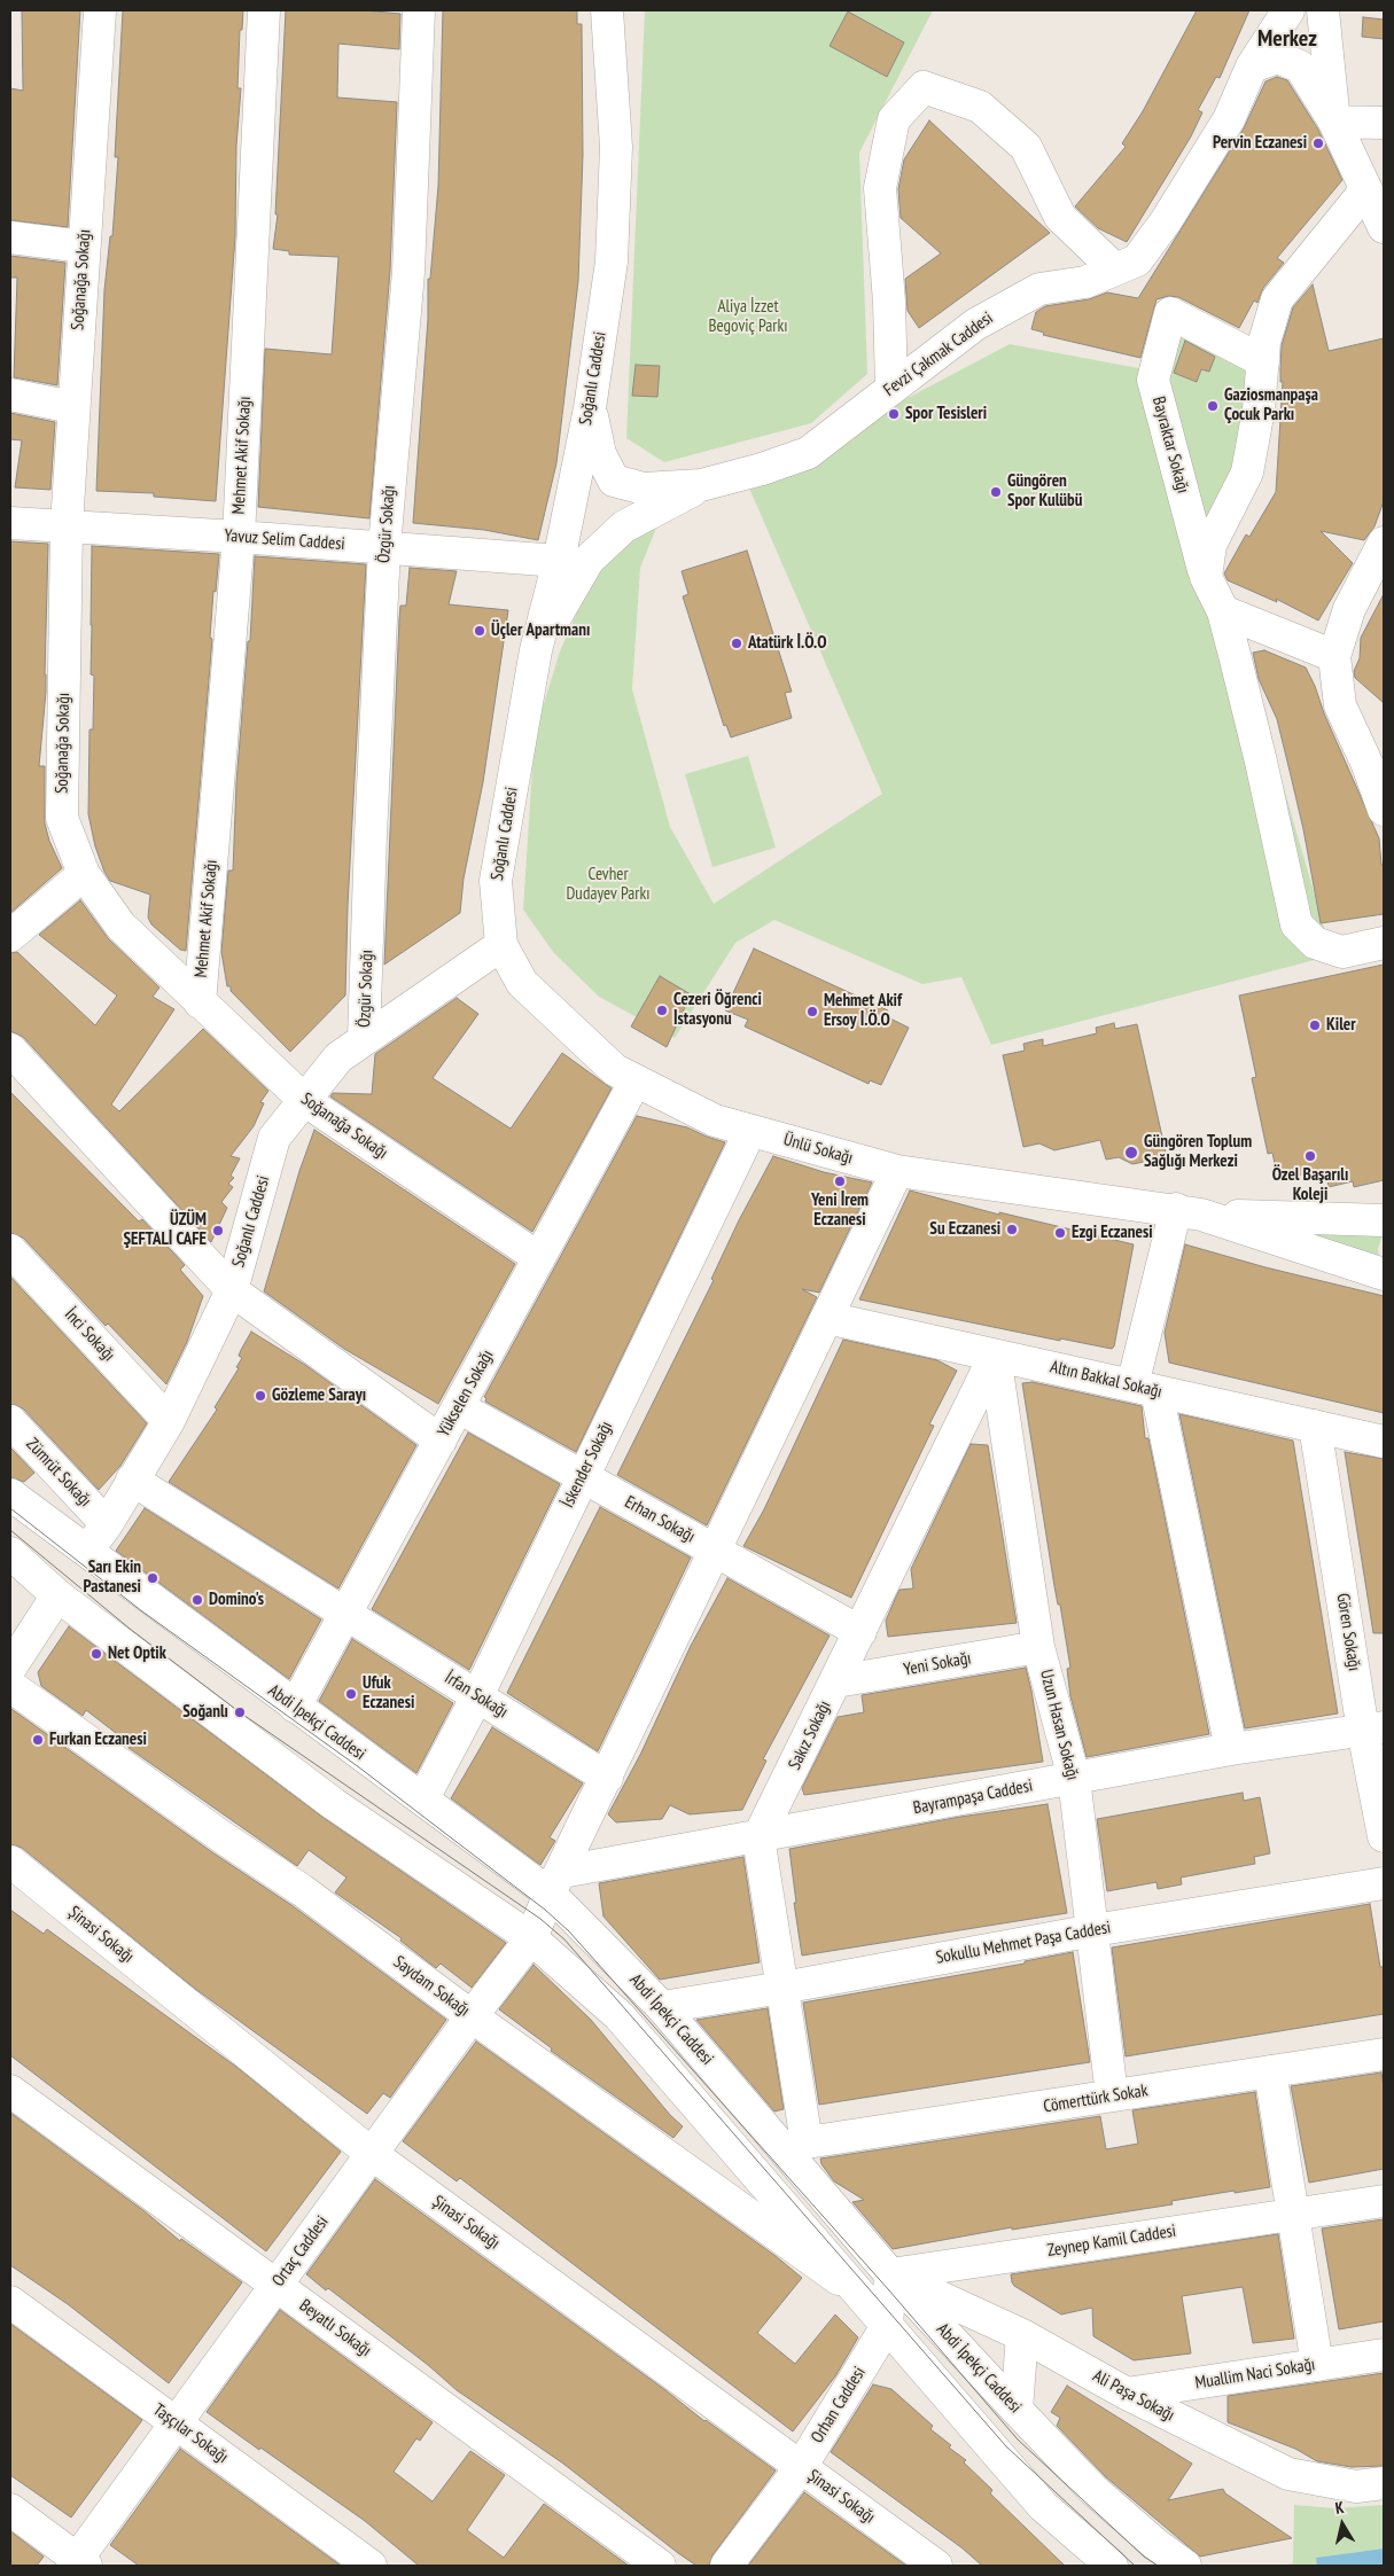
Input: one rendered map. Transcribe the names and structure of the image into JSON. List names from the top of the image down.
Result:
{
  "streets": {
    "street": [
      "Soğanağa Sokağı",
      "Fevzi Çakmak Caddesi",
      "Soğanlı Caddesi",
      "Bayraktar Sokağı",
      "Mehmet Akif Sokağı",
      "Özgür Sokağı",
      "Yavuz Selim Caddesi",
      "Ünlü Sokağı",
      "İnci Sokağı",
      "Altın Bakkal Sokağı",
      "Yükselen Sokağı",
      "İskender Sokağı",
      "Zümrüt Sokağı",
      "Erhan Sokağı",
      "Gören Sokağı",
      "Yeni Sokağı",
      "İrfan Sokağı",
      "Abdi İpekçi Caddesi",
      "Uzun Hasan Sokağı",
      "Sakız Sokağı",
      "Bayrampaşa Caddesi",
      "Şinasi Sokağı",
      "Sokullu Mehmet Paşa Caddesi",
      "Saydam Sokağı",
      "Cömerttürk Sokak",
      "Zeynep Kamil Caddesi",
      "Ortaç Caddesi",
      "Beyatlı Sokağı",
      "Muallim Naci Sokağı",
      "Ali Paşa Sokağı",
      "Orhan Caddesi",
      "Taşçılar Sokağı"
    ]
  },
  "crossings": [
    ["Soğanağa Sokağı", "Soğanlı Caddesi"],
    ["Soğanağa Sokağı", "Mehmet Akif Sokağı"],
    ["Soğanağa Sokağı", "Yavuz Selim Caddesi"],
    ["Soğanağa Sokağı", "Yükselen Sokağı"],
    ["Soğanlı Caddesi", "Özgür Sokağı"],
    ["Soğanlı Caddesi", "Yavuz Selim Caddesi"],
    ["Soğanlı Caddesi", "Ünlü Sokağı"],
    ["Soğanlı Caddesi", "İnci Sokağı"],
    ["Soğanlı Caddesi", "Zümrüt Sokağı"],
    ["Soğanlı Caddesi", "İrfan Sokağı"],
    ["Soğanlı Caddesi", "Abdi İpekçi Caddesi"],
    ["Mehmet Akif Sokağı", "Yavuz Selim Caddesi"],
    ["Özgür Sokağı", "Yavuz Selim Caddesi"],
    ["Ünlü Sokağı", "Yükselen Sokağı"],
    ["Ünlü Sokağı", "İskender Sokağı"],
    ["Ünlü Sokağı", "Ortaç Caddesi"],
    ["Altın Bakkal Sokağı", "Gören Sokağı"],
    ["Altın Bakkal Sokağı", "Uzun Hasan Sokağı"],
    ["Altın Bakkal Sokağı", "Sakız Sokağı"],
    ["Altın Bakkal Sokağı", "Ortaç Caddesi"],
    ["Yükselen Sokağı", "Erhan Sokağı"],
    ["Yükselen Sokağı", "İrfan Sokağı"],
    ["Yükselen Sokağı", "Abdi İpekçi Caddesi"],
    ["İskender Sokağı", "Erhan Sokağı"],
    ["İskender Sokağı", "İrfan Sokağı"],
    ["İskender Sokağı", "Abdi İpekçi Caddesi"],
    ["Erhan Sokağı", "Sakız Sokağı"],
    ["Erhan Sokağı", "Ortaç Caddesi"],
    ["Gören Sokağı", "Bayrampaşa Caddesi"],
    ["Yeni Sokağı", "Uzun Hasan Sokağı"],
    ["Yeni Sokağı", "Sakız Sokağı"],
    ["İrfan Sokağı", "Ortaç Caddesi"],
    ["Abdi İpekçi Caddesi", "Bayrampaşa Caddesi"],
    ["Abdi İpekçi Caddesi", "Sokullu Mehmet Paşa Caddesi"],
    ["Abdi İpekçi Caddesi", "Saydam Sokağı"],
    ["Abdi İpekçi Caddesi", "Zeynep Kamil Caddesi"],
    ["Abdi İpekçi Caddesi", "Ortaç Caddesi"],
    ["Abdi İpekçi Caddesi", "Ali Paşa Sokağı"],
    ["Abdi İpekçi Caddesi", "Orhan Caddesi"],
    ["Uzun Hasan Sokağı", "Sakız Sokağı"],
    ["Uzun Hasan Sokağı", "Bayrampaşa Caddesi"],
    ["Uzun Hasan Sokağı", "Sokullu Mehmet Paşa Caddesi"],
    ["Uzun Hasan Sokağı", "Cömerttürk Sokak"],
    ["Sakız Sokağı", "Bayrampaşa Caddesi"],
    ["Bayrampaşa Caddesi", "Ortaç Caddesi"],
    ["Şinasi Sokağı", "Ortaç Caddesi"],
    ["Şinasi Sokağı", "Orhan Caddesi"],
    ["Sokullu Mehmet Paşa Caddesi", "Cömerttürk Sokak"],
    ["Saydam Sokağı", "Ortaç Caddesi"],
    ["Zeynep Kamil Caddesi", "Ali Paşa Sokağı"],
    ["Ortaç Caddesi", "Beyatlı Sokağı"],
    ["Ortaç Caddesi", "Taşçılar Sokağı"],
    ["Muallim Naci Sokağı", "Ali Paşa Sokağı"]
  ],
  "districts": ["Merkez"],
  "parks": ["Aliya İzzet Begoviç Parkı", "Cevher Dudayev Parkı"],
  "places": [
    "Pervin Eczanesi",
    "Gaziosmanpaşa Çocuk Parkı",
    "Spor Tesisleri",
    "Güngören Spor Kulübü",
    "Üçler Apartmanı",
    "Atatürk İ.Ö.O",
    "Cezeri Öğrenci İstasyonu",
    "Mehmet Akif Ersoy İ.Ö.O",
    "Kiler",
    "Güngören Toplum Sağlığı Merkezi",
    "Özel Başarılı Koleji",
    "Yeni İrem Eczanesi",
    "Su Eczanesi",
    "ÜZÜM ŞEFTALİ CAFE",
    "Ezgi Eczanesi",
    "Gözleme Sarayı",
    "Sarı Ekin Pastanesi",
    "Domino's",
    "Net Optik",
    "Ufuk Eczanesi",
    "Soğanlı",
    "Furkan Eczanesi"
  ],
  "north": "top"
}
